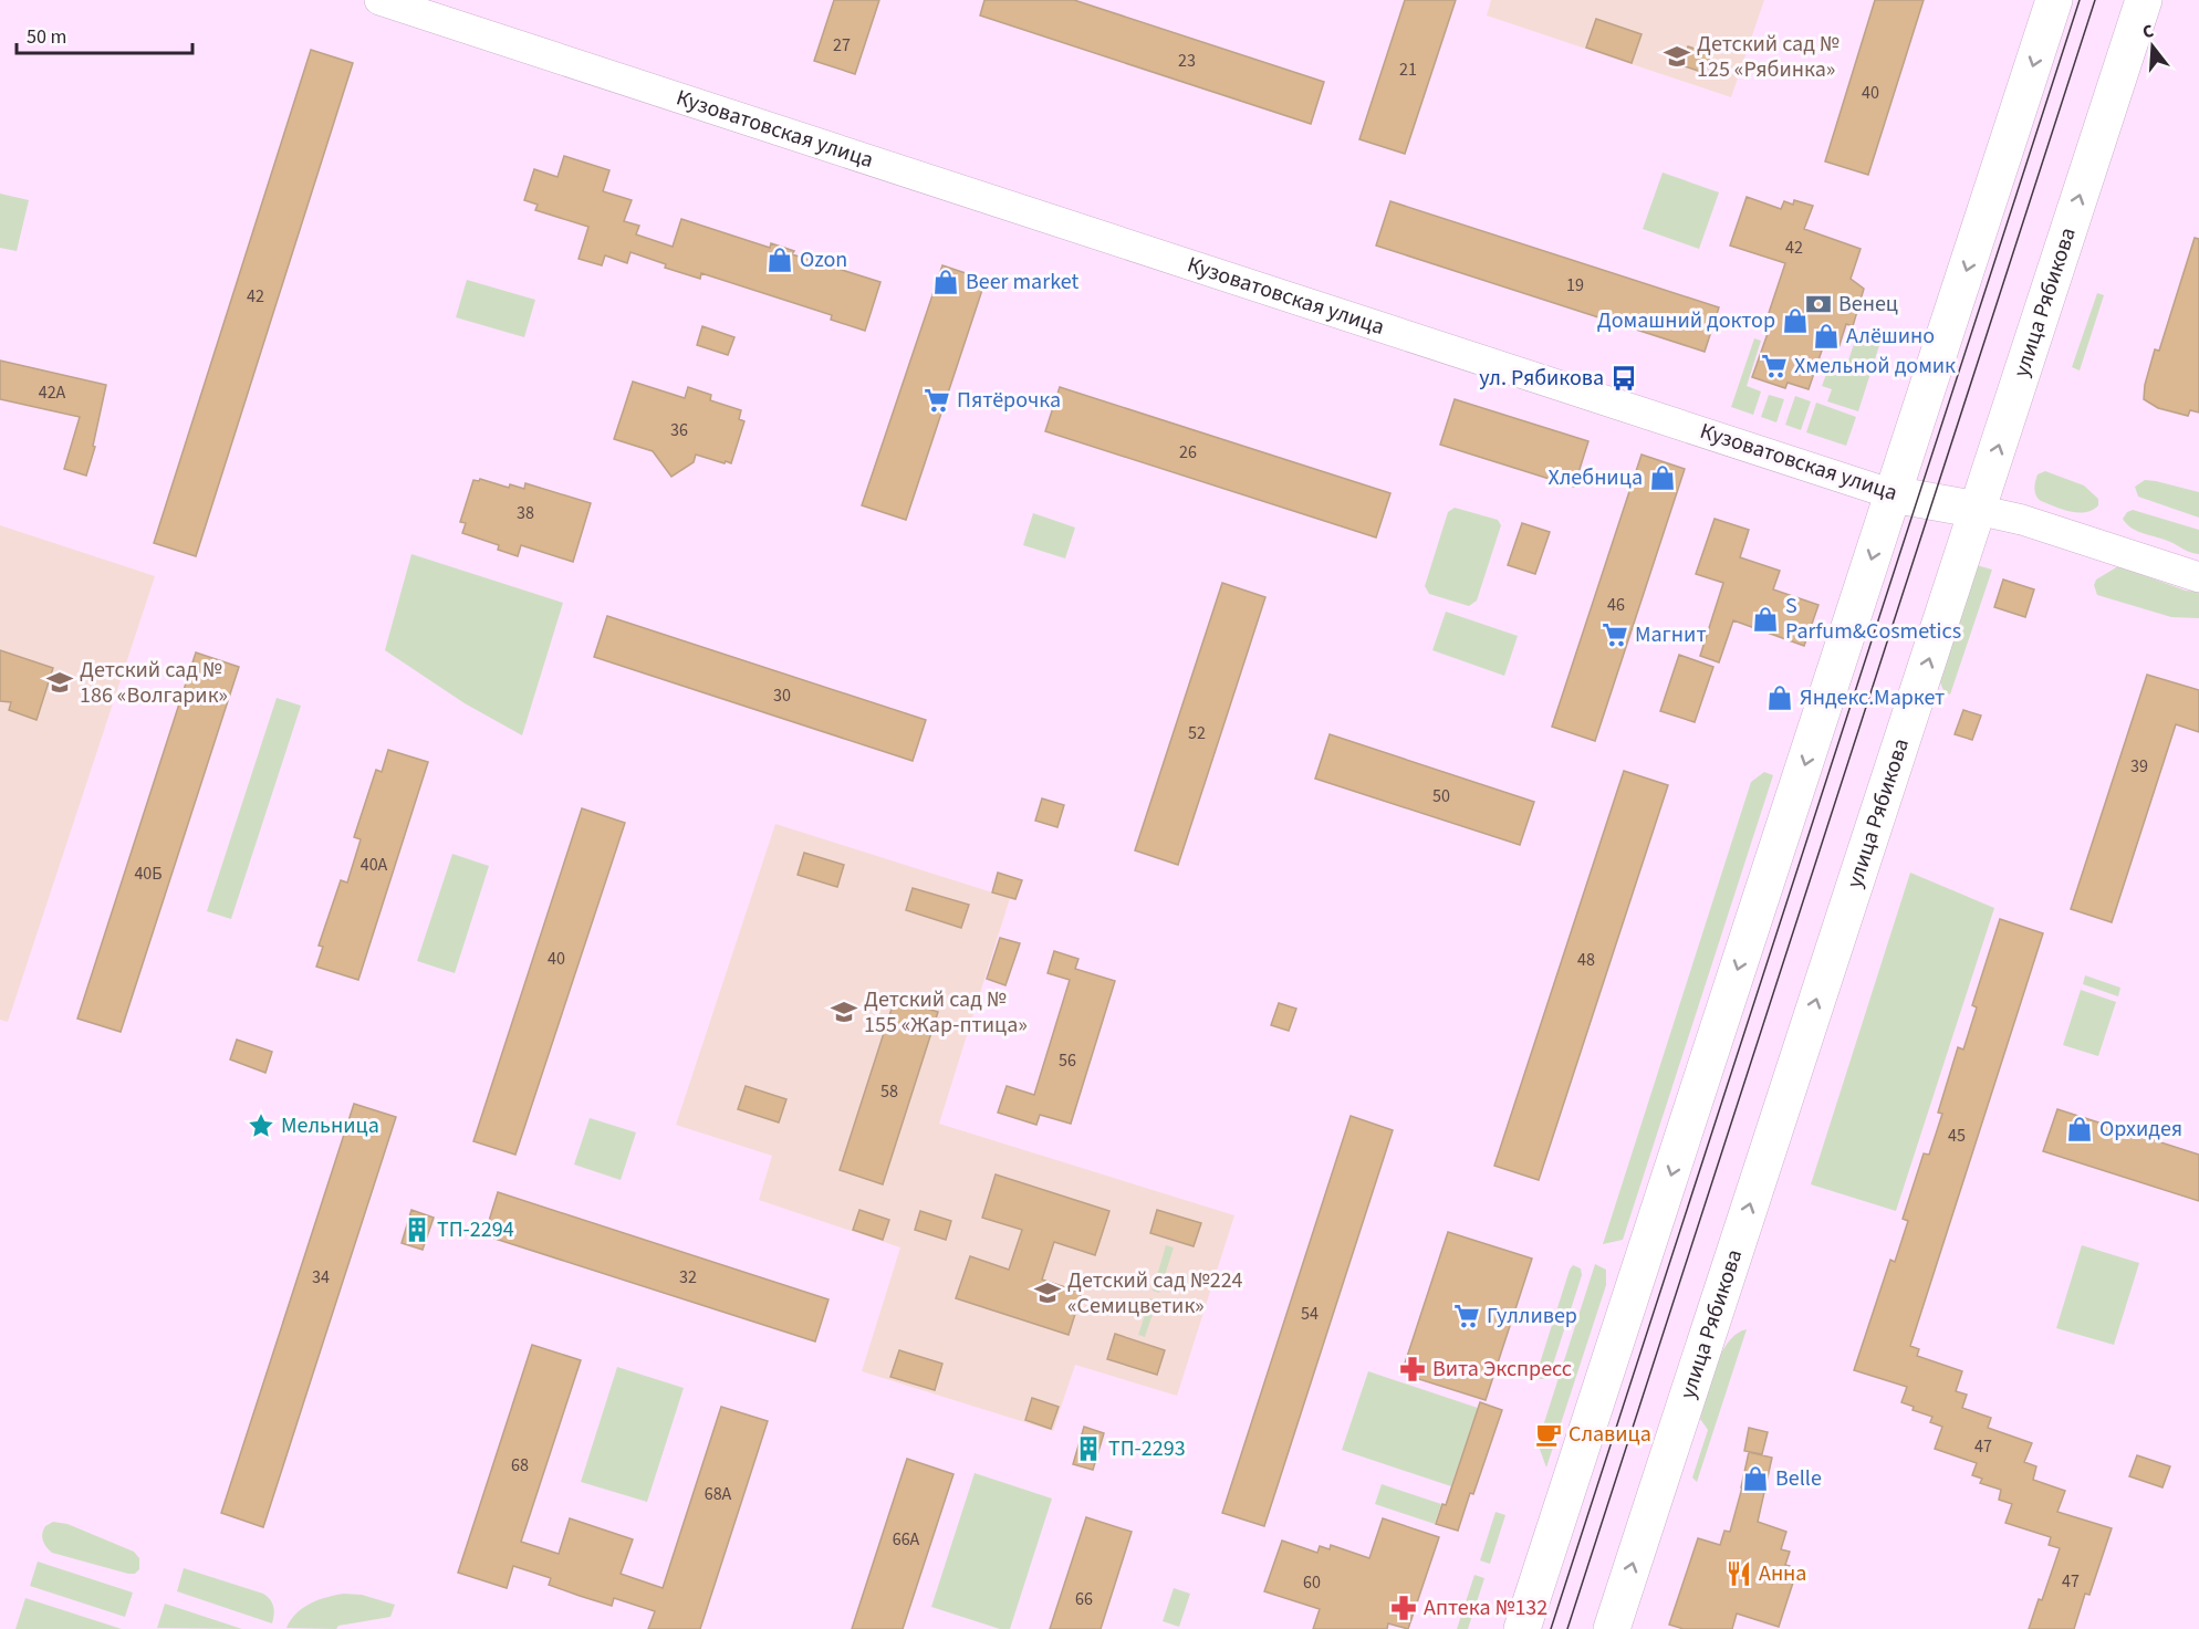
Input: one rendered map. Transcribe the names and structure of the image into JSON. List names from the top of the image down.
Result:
{
  "streets": {
    "main road": ["Кузоватовская улица", "улица Рябикова"]
  },
  "crossings": [
    ["Кузоватовская улица", "улица Рябикова"]
  ],
  "places": {
    "school or university": [
      "Детский сад № 125 «Рябинка»",
      "Детский сад № 186 «Волгарик»",
      "Детский сад № 155 «Жар-птица»",
      "Детский сад №224 «Семицветик»"
    ],
    "shop": [
      "Ozon",
      "Beer market",
      "Домашний доктор",
      "Алёшино",
      "Хлебница",
      "S Parfum&Cosmetics",
      "Яндекс.Маркет",
      "Орхидея",
      "Belle"
    ],
    "bank": ["Венец"],
    "supermarket": [
      "Хмельной домик",
      "Пятёрочка",
      "Магнит",
      "Гулливер"
    ],
    "bus stop": ["ул. Рябикова"],
    "place": ["Мельница"],
    "building": ["ТП-2294", "ТП-2293"],
    "pharmacy": ["Вита Экспресс", "Аптека №132"],
    "cafe": ["Славица"],
    "restaurant": ["Анна"]
  },
  "house_numbers": [
    "27",
    "23",
    "21",
    "40",
    "42",
    "19",
    "42",
    "42А",
    "36",
    "26",
    "38",
    "46",
    "30",
    "52",
    "39",
    "50",
    "40А",
    "40Б",
    "40",
    "48",
    "56",
    "58",
    "45",
    "34",
    "32",
    "54",
    "47",
    "68",
    "68А",
    "66А",
    "47",
    "60",
    "66"
  ],
  "scale_bar": "50 m",
  "north": "top"
}
